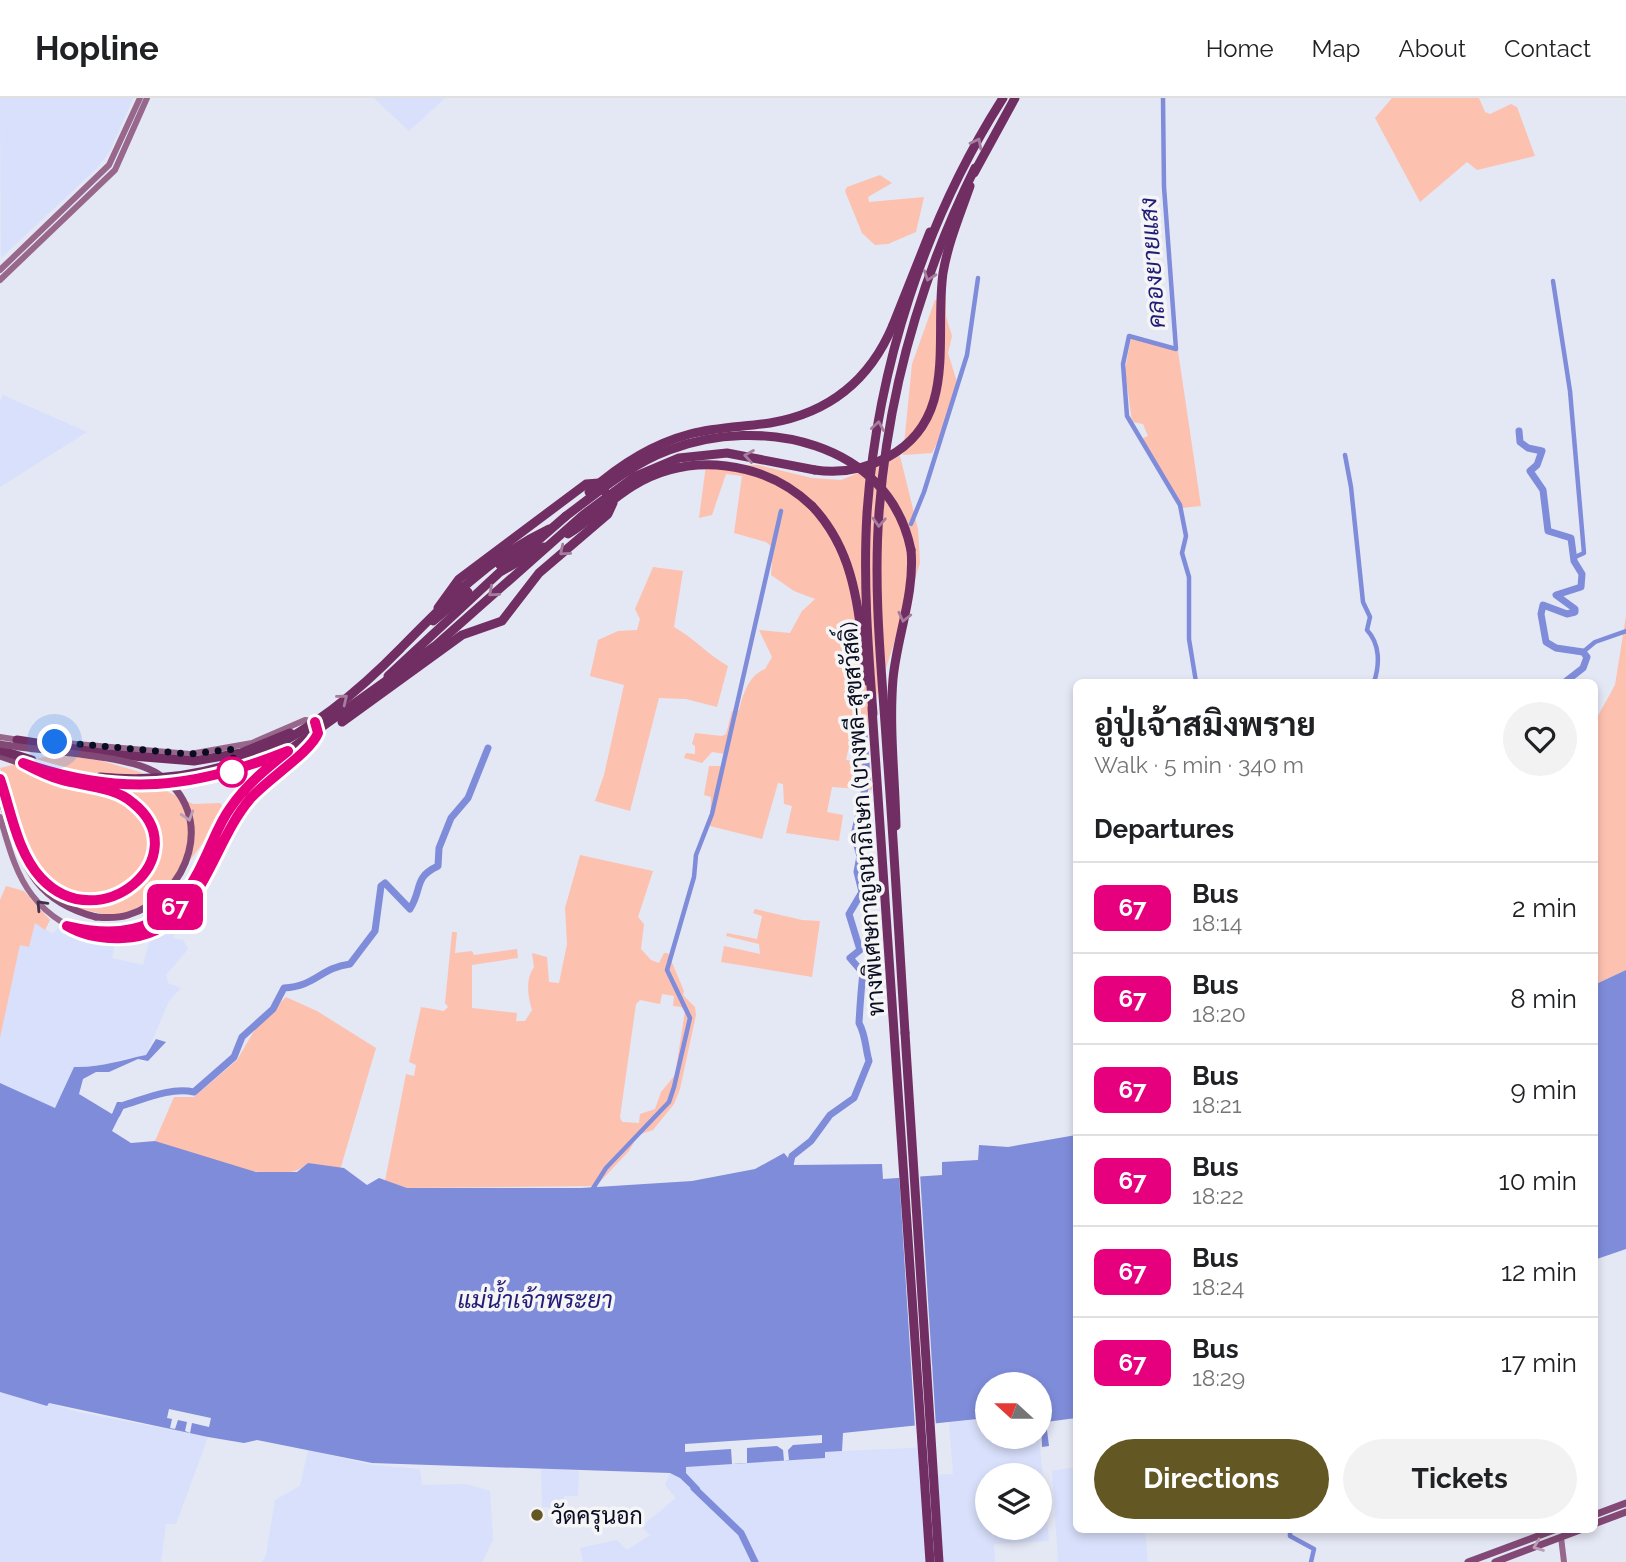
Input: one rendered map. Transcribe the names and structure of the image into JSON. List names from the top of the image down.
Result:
{
  "streets": {
    "highway": ["ทางพิเศษกาญจนาภิเษก (บางพลี-สุขสวัสดิ์)"]
  },
  "water": ["คลองยายแสง", "แม่น้ำเจ้าพระยา"],
  "places": ["วัดครุนอก"],
  "lines": ["bus line 67"],
  "north": "left",
  "page": {
    "header": "Hopline",
    "nav": [
      "Home",
      "Map",
      "About",
      "Contact"
    ],
    "on_map": "67",
    "heading": [
      ["อู่ปู่เจ้าสมิงพราย", "Walk · 5 min · 340 m"],
      "Departures"
    ],
    "list": [
      {
        "mark": "67",
        "name": "Bus",
        "note": "18:14",
        "value": "2 min"
      },
      {
        "mark": "67",
        "name": "Bus",
        "note": "18:20",
        "value": "8 min"
      },
      {
        "mark": "67",
        "name": "Bus",
        "note": "18:21",
        "value": "9 min"
      },
      {
        "mark": "67",
        "name": "Bus",
        "note": "18:22",
        "value": "10 min"
      },
      {
        "mark": "67",
        "name": "Bus",
        "note": "18:24",
        "value": "12 min"
      },
      {
        "mark": "67",
        "name": "Bus",
        "note": "18:29",
        "value": "17 min"
      }
    ],
    "buttons": ["Directions", "Tickets"]
  }
}
